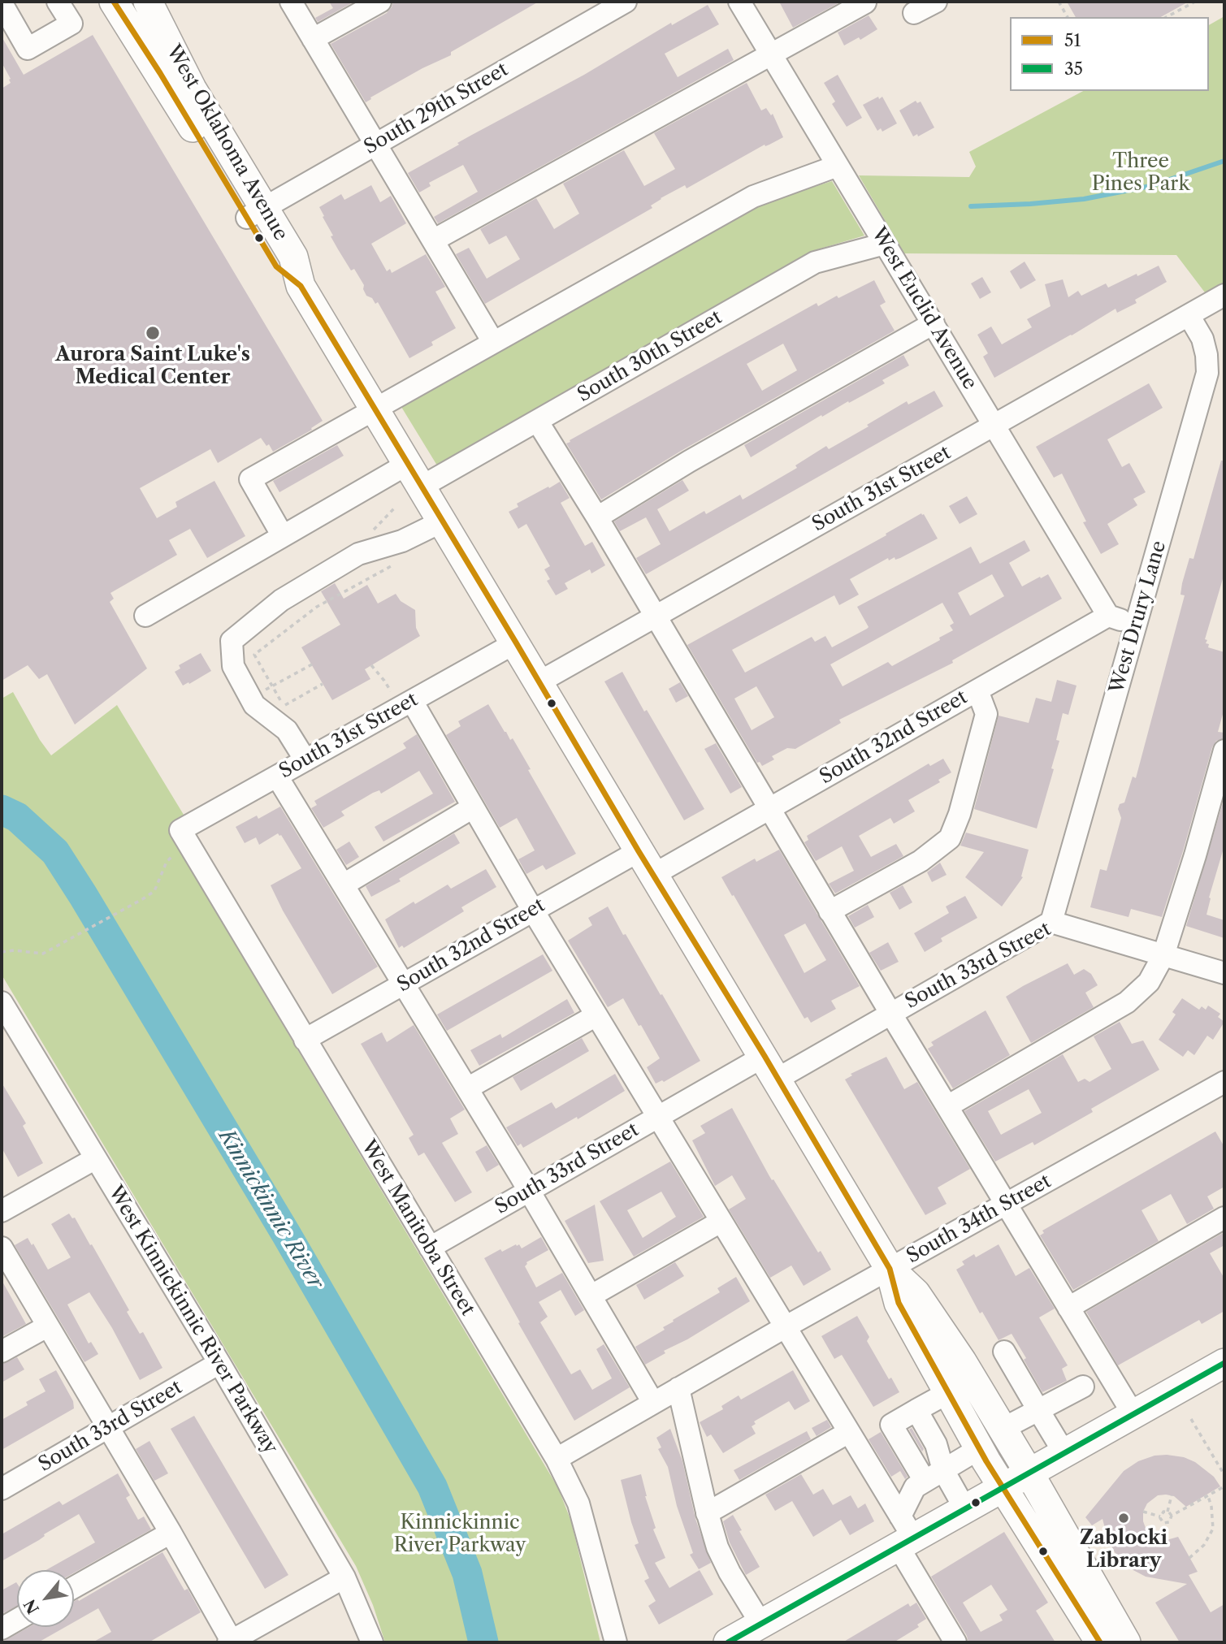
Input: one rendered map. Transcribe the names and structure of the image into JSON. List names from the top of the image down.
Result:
{
  "streets": {
    "main road": ["West Oklahoma Avenue"],
    "street": [
      "South 29th Street",
      "West Euclid Avenue",
      "South 30th Street",
      "South 31st Street",
      "West Drury Lane",
      "South 32nd Street",
      "South 33rd Street",
      "South 34th Street",
      "West Manitoba Street",
      "West Kinnickinnic River Parkway"
    ]
  },
  "crossings": [
    ["South 29th Street", "West Oklahoma Avenue"],
    ["West Oklahoma Avenue", "South 30th Street"],
    ["West Oklahoma Avenue", "South 31st Street"],
    ["West Oklahoma Avenue", "South 32nd Street"],
    ["West Oklahoma Avenue", "South 33rd Street"],
    ["West Oklahoma Avenue", "South 34th Street"],
    ["West Euclid Avenue", "South 30th Street"],
    ["West Euclid Avenue", "South 31st Street"],
    ["West Euclid Avenue", "South 32nd Street"],
    ["South 31st Street", "West Drury Lane"],
    ["South 31st Street", "West Manitoba Street"],
    ["West Drury Lane", "South 33rd Street"],
    ["South 32nd Street", "West Manitoba Street"],
    ["South 33rd Street", "West Manitoba Street"],
    ["South 33rd Street", "West Kinnickinnic River Parkway"],
    ["South 34th Street", "West Manitoba Street"]
  ],
  "water": ["Kinnickinnic River"],
  "parks": ["Three Pines Park", "Kinnickinnic River Parkway"],
  "places": ["Aurora Saint Luke's Medical Center", "Zablocki Library"],
  "lines": ["transit line 51", "transit line 35"],
  "legend": ["51", "35"],
  "north": "bottom left"
}
